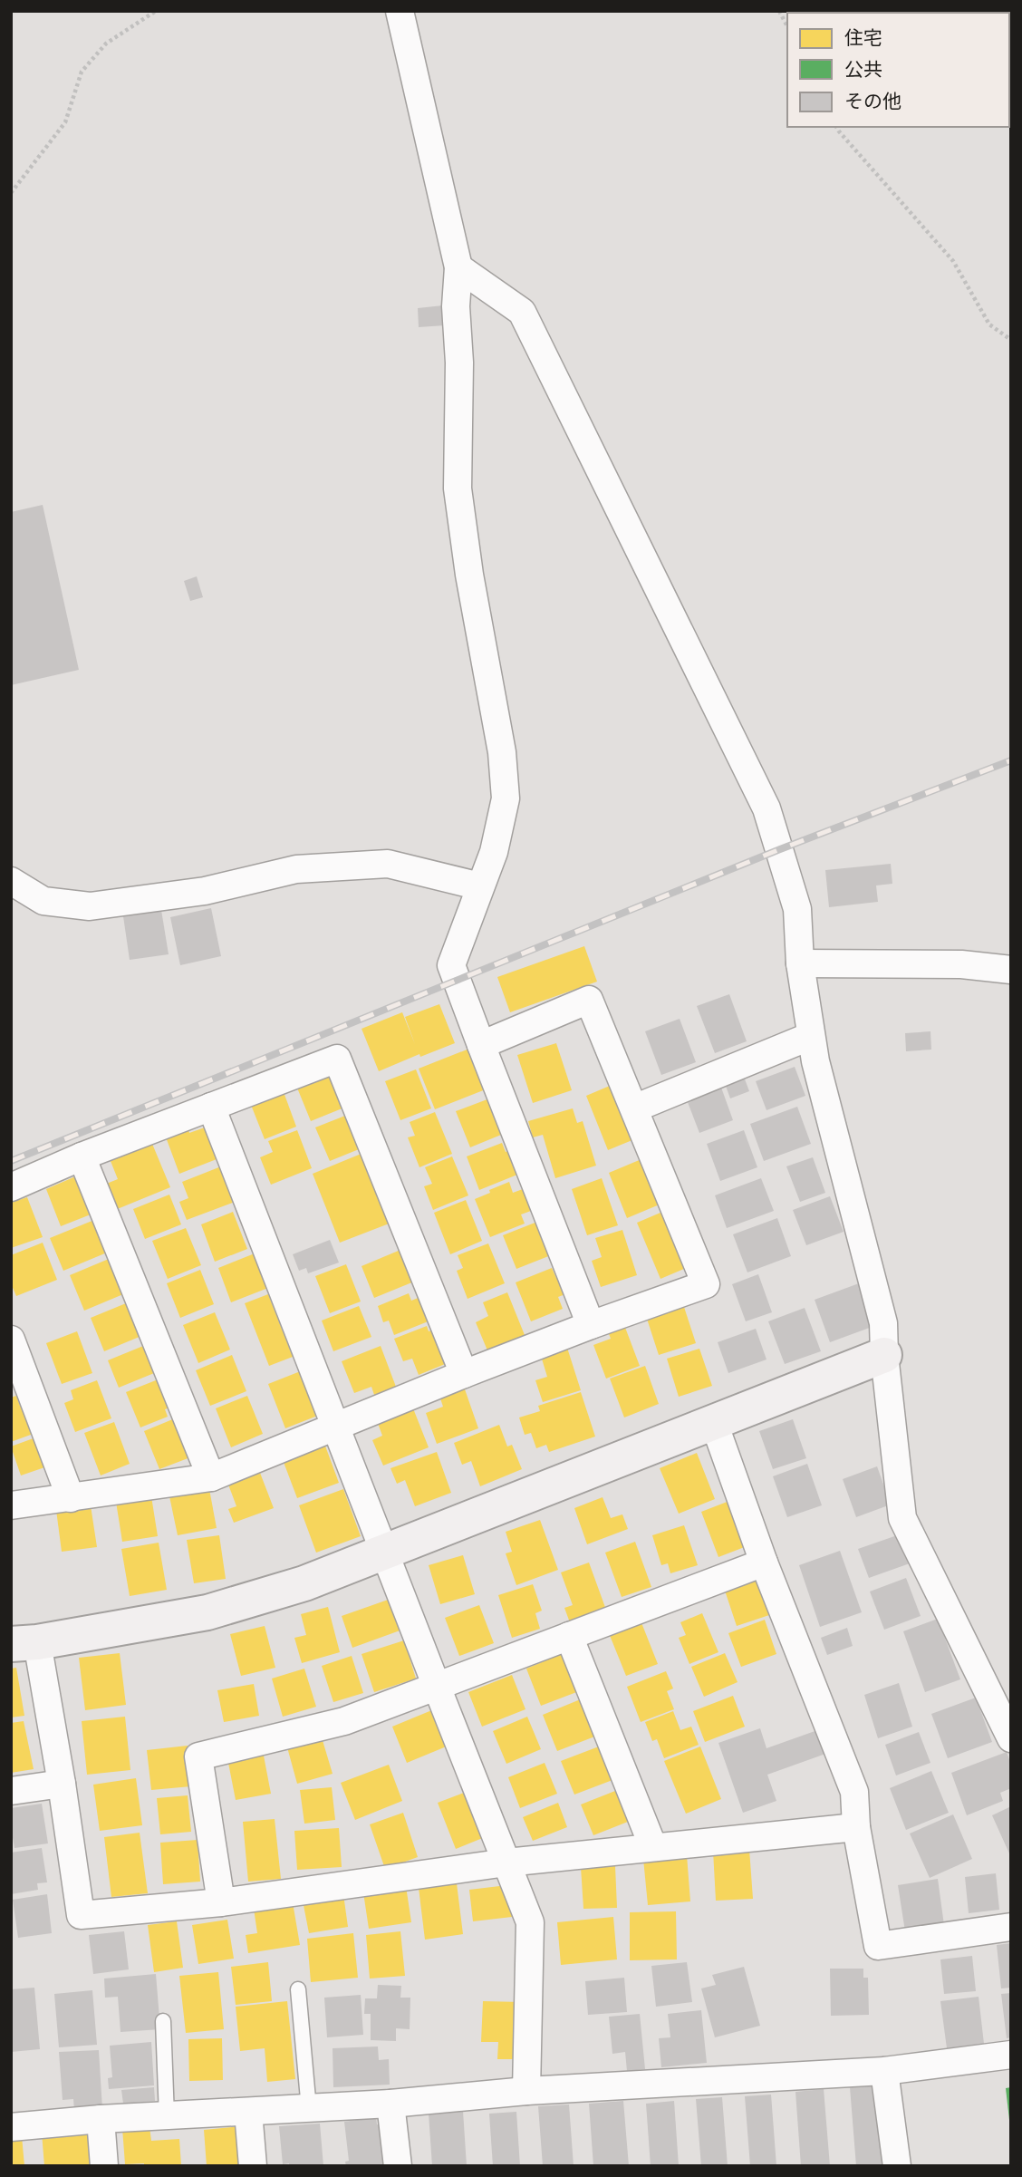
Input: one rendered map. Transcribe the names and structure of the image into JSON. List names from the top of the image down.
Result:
{
  "legend": ["住宅", "公共", "その他"]
}
